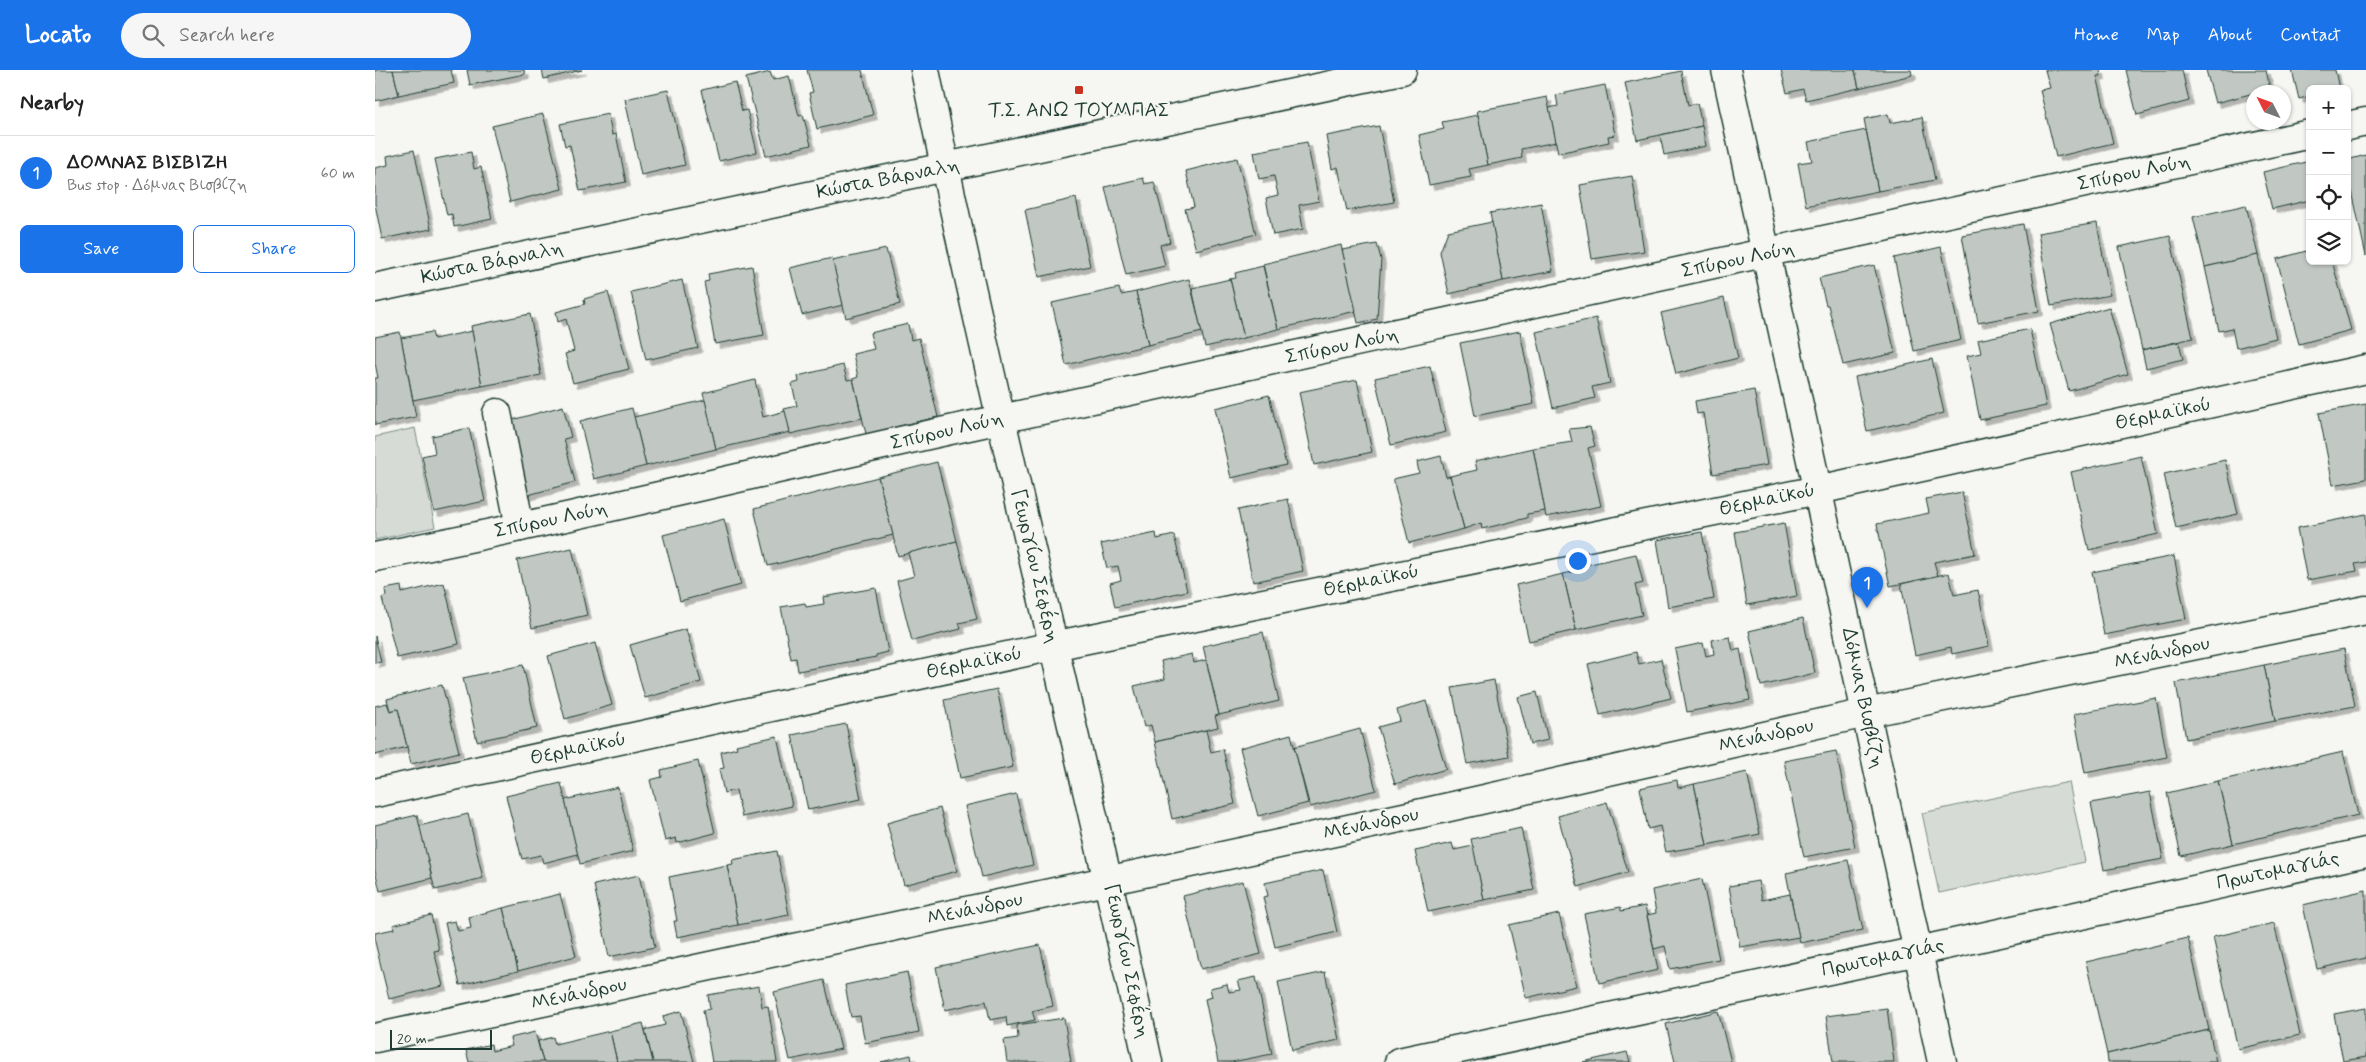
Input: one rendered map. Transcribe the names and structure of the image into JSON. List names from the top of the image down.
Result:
{
  "streets": {
    "street": [
      "Σπύρου Λούη",
      "Κώστα Βάρναλη",
      "Θερμαϊκού",
      "Γεωργίου Σεφέρη",
      "Μενάνδρου",
      "Δόμνας Βισβίζη",
      "Πρωτομαγιάς"
    ]
  },
  "crossings": [
    ["Σπύρου Λούη", "Γεωργίου Σεφέρη"],
    ["Σπύρου Λούη", "Δόμνας Βισβίζη"],
    ["Κώστα Βάρναλη", "Γεωργίου Σεφέρη"],
    ["Θερμαϊκού", "Γεωργίου Σεφέρη"],
    ["Θερμαϊκού", "Δόμνας Βισβίζη"],
    ["Γεωργίου Σεφέρη", "Μενάνδρου"],
    ["Μενάνδρου", "Δόμνας Βισβίζη"],
    ["Δόμνας Βισβίζη", "Πρωτομαγιάς"]
  ],
  "places": {
    "transit": ["Τ.Σ. ΑΝΩ ΤΟΥΜΠΑΣ"]
  },
  "scale_bar": "20 m",
  "north": "top left",
  "page": {
    "header": "Locato",
    "search": "Search here",
    "nav": [
      "Home",
      "Map",
      "About",
      "Contact"
    ],
    "heading": "Nearby",
    "map_buttons": ["+", "−"],
    "list": [
      {
        "mark": "1",
        "name": "ΔΟΜΝΑΣ ΒΙΣΒΙΖΗ",
        "note": "Bus stop · Δόμνας Βισβίζη",
        "value": "60 m"
      }
    ],
    "buttons": ["Save", "Share"],
    "pins": "1",
    "scale": "20 m"
  }
}
